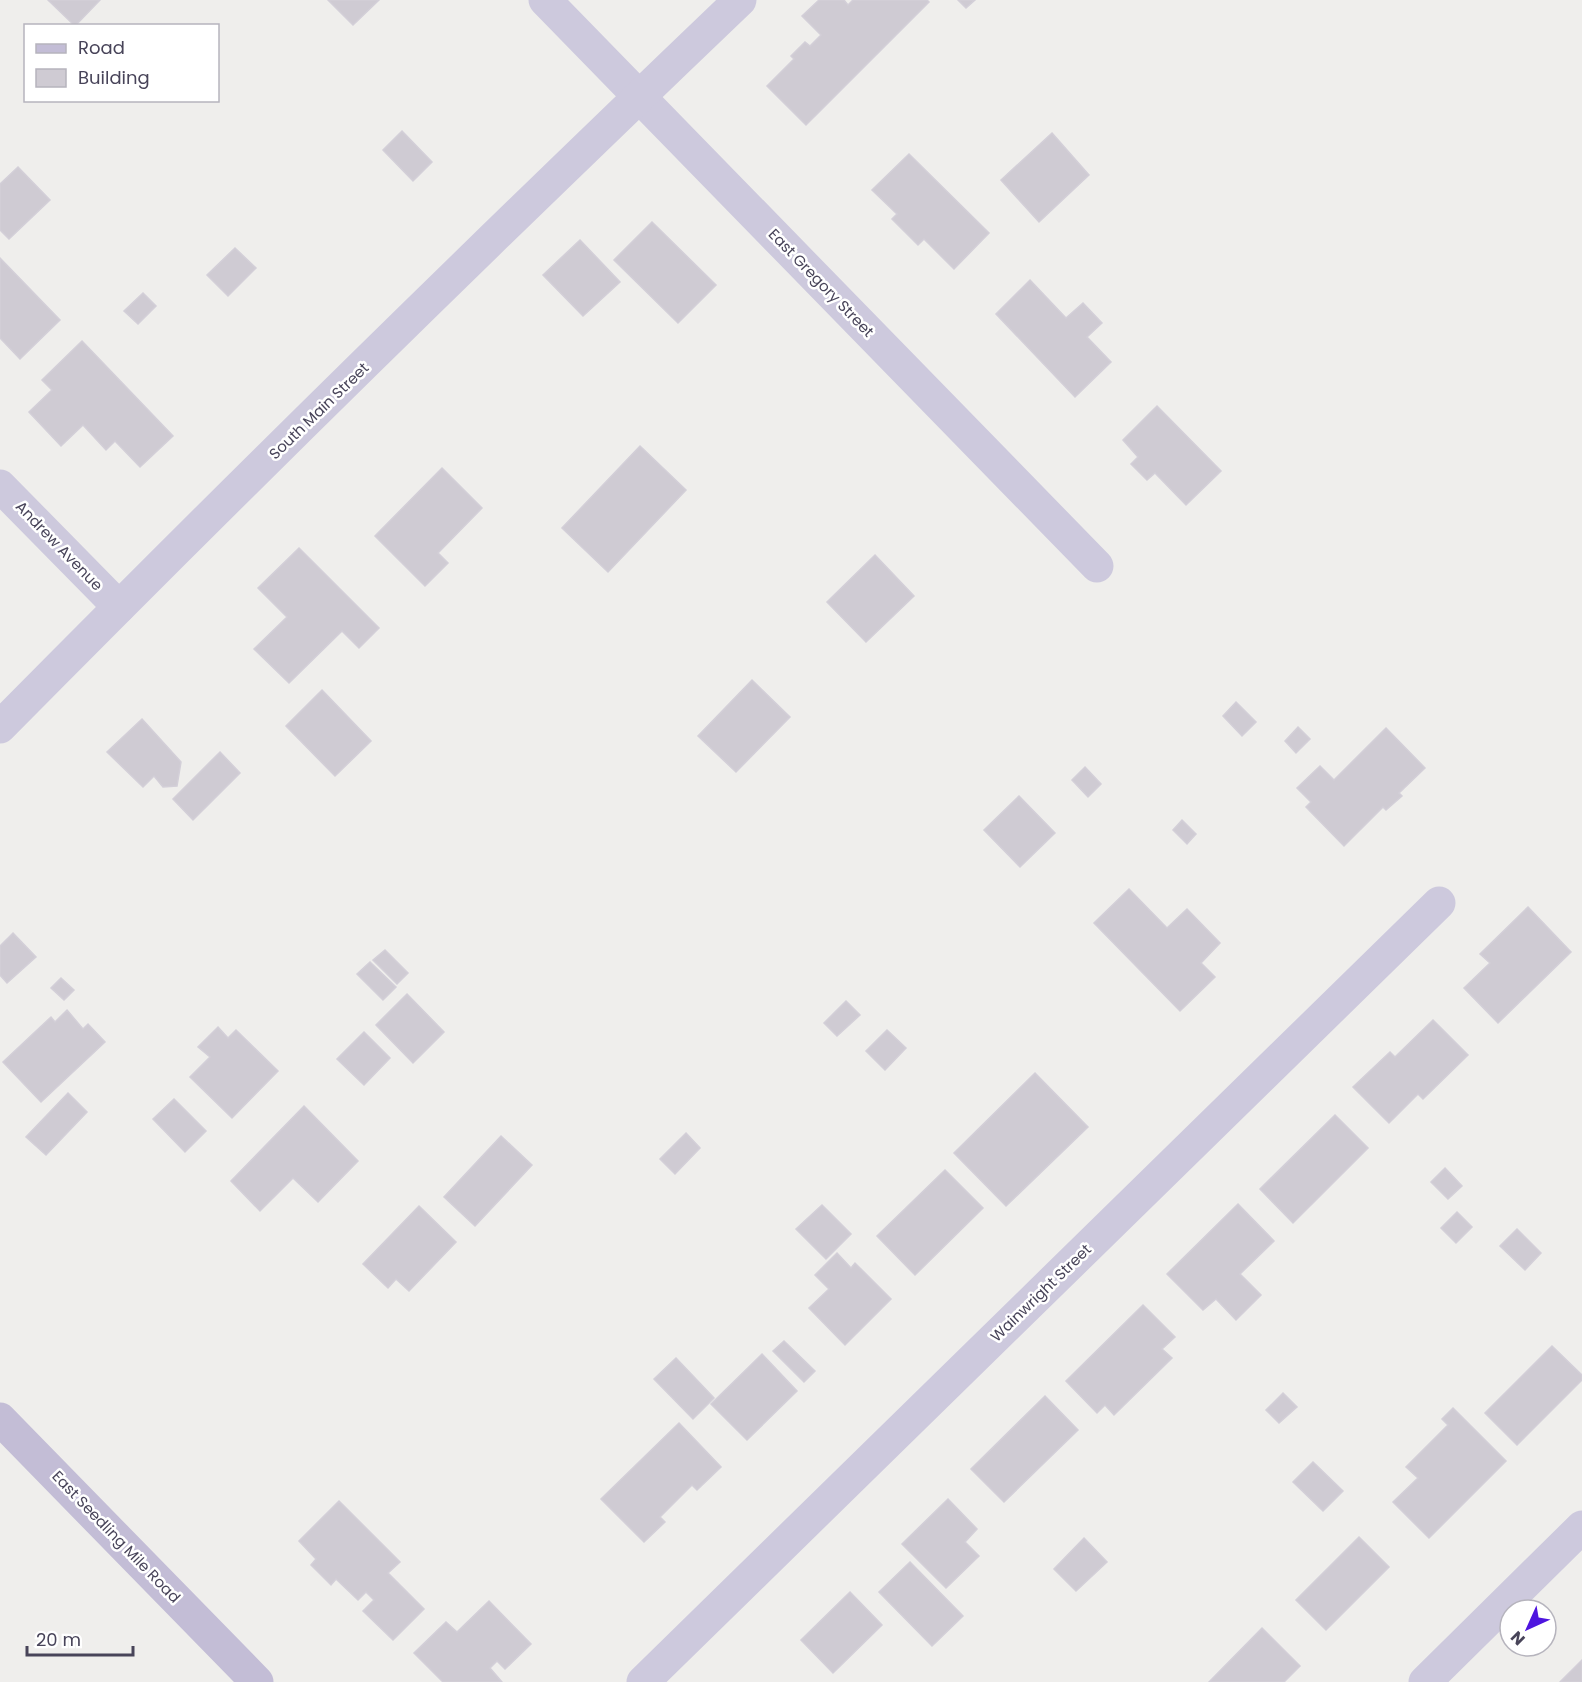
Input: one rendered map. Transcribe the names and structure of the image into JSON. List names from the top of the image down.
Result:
{
  "streets": {
    "street": [
      "East Gregory Street",
      "South Main Street",
      "Andrew Avenue",
      "Wainwright Street",
      "East Seedling Mile Road"
    ]
  },
  "crossings": [
    ["East Gregory Street", "South Main Street"],
    ["South Main Street", "Andrew Avenue"]
  ],
  "legend": ["Road", "Building"],
  "scale_bar": "20 m",
  "north": "bottom left"
}
